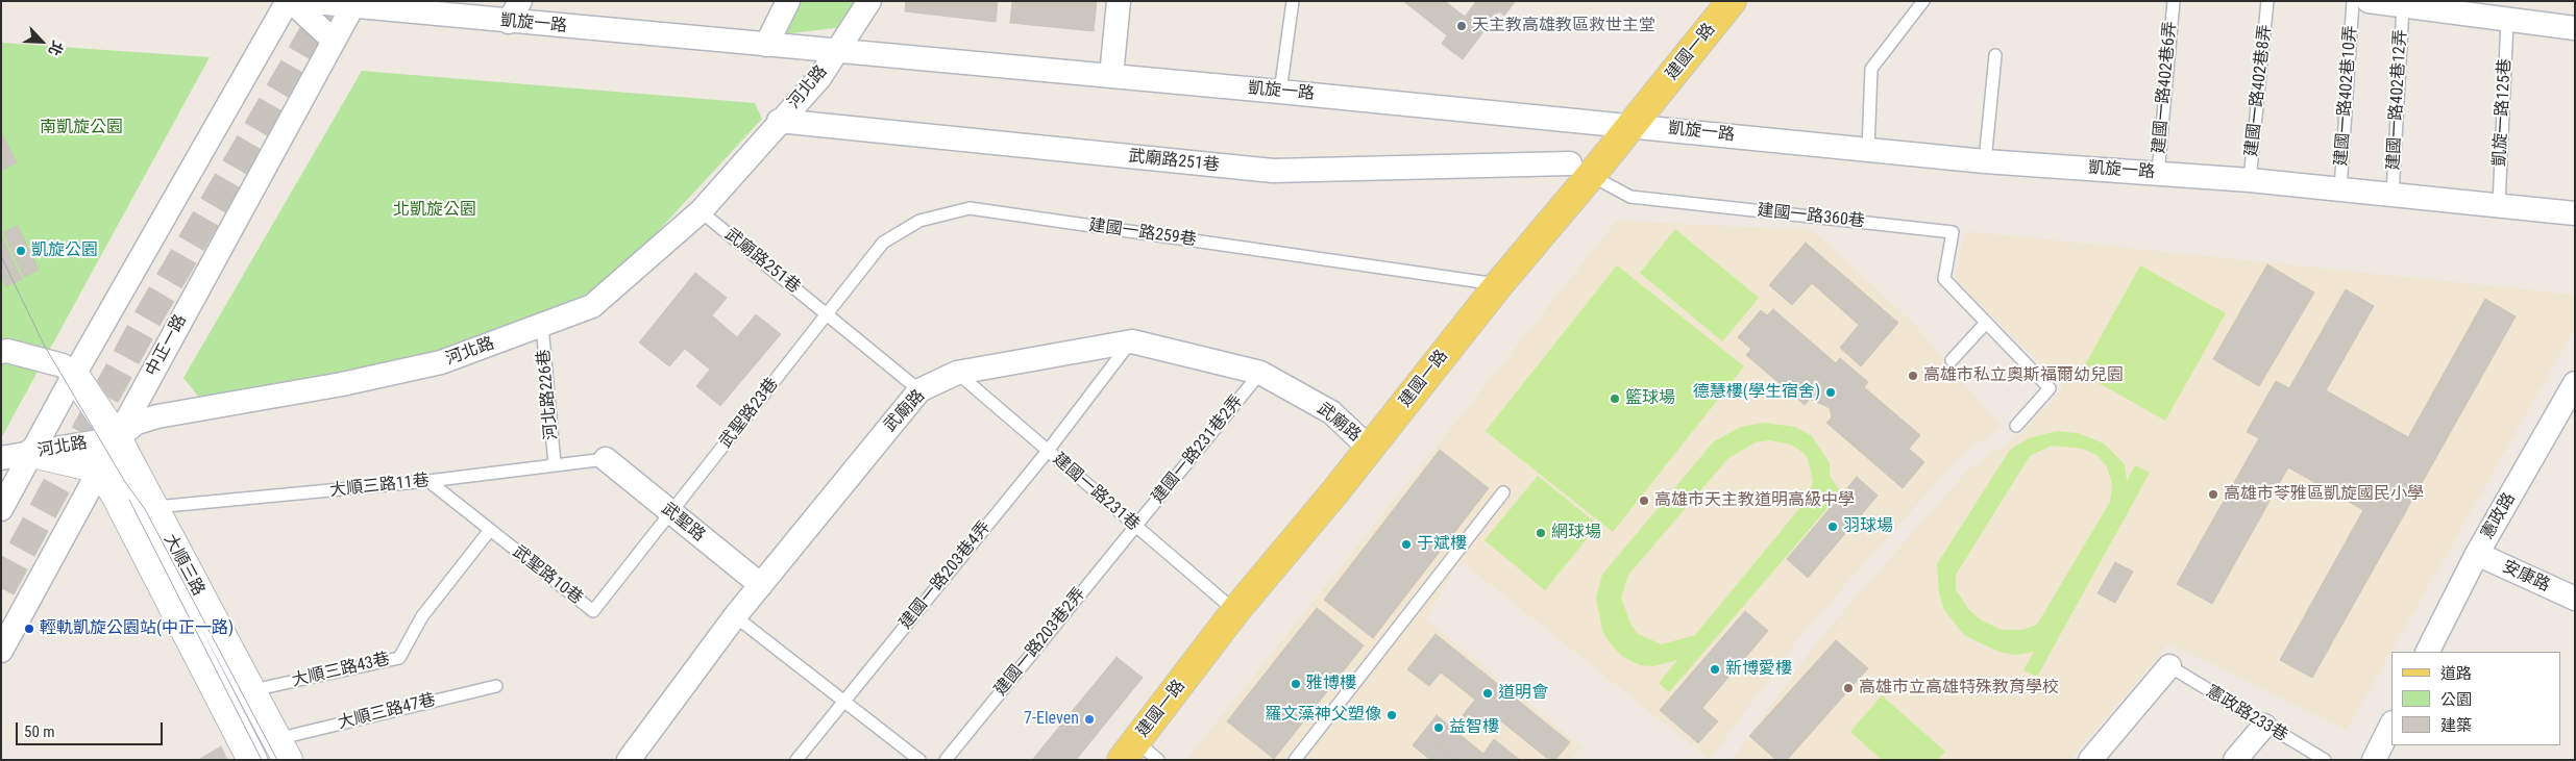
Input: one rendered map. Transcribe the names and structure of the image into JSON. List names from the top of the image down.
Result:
{
  "streets": {
    "main road": ["建國一路"],
    "street": [
      "凱旋一路",
      "河北路",
      "武廟路251巷",
      "中正一路",
      "武廟路",
      "憲政路",
      "武聖路",
      "大順三路",
      "安康路"
    ],
    "lane": [
      "建國一路402巷6弄",
      "建國一路402巷8弄",
      "建國一路402巷10弄",
      "建國一路402巷12弄",
      "凱旋一路125巷",
      "建國一路360巷",
      "建國一路259巷",
      "河北路226巷",
      "武聖路23巷",
      "建國一路231巷2弄",
      "大順三路11巷",
      "建國一路231巷",
      "武聖路10巷",
      "建國一路203巷4弄",
      "建國一路203巷2弄",
      "大順三路43巷",
      "大順三路47巷",
      "憲政路233巷"
    ]
  },
  "crossings": [
    ["凱旋一路", "建國一路"],
    ["凱旋一路", "河北路"],
    ["凱旋一路", "建國一路402巷6弄"],
    ["凱旋一路", "建國一路402巷8弄"],
    ["凱旋一路", "建國一路402巷10弄"],
    ["凱旋一路", "建國一路402巷12弄"],
    ["凱旋一路", "凱旋一路125巷"],
    ["凱旋一路", "中正一路"],
    ["建國一路", "武廟路251巷"],
    ["建國一路", "建國一路360巷"],
    ["建國一路", "建國一路259巷"],
    ["建國一路", "武廟路"],
    ["建國一路", "建國一路231巷"],
    ["河北路", "武廟路251巷"],
    ["河北路", "中正一路"],
    ["河北路", "河北路226巷"],
    ["河北路", "大順三路"],
    ["武廟路251巷", "建國一路360巷"],
    ["武廟路251巷", "建國一路259巷"],
    ["武廟路251巷", "武廟路"],
    ["武廟路251巷", "武聖路23巷"],
    ["建國一路259巷", "武聖路23巷"],
    ["中正一路", "大順三路"],
    ["河北路226巷", "大順三路11巷"],
    ["武廟路", "建國一路231巷2弄"],
    ["武廟路", "建國一路231巷"],
    ["武廟路", "武聖路"],
    ["武廟路", "建國一路203巷4弄"],
    ["武聖路23巷", "武聖路"],
    ["武聖路23巷", "武聖路10巷"],
    ["建國一路231巷2弄", "建國一路231巷"],
    ["建國一路231巷2弄", "建國一路203巷2弄"],
    ["大順三路11巷", "武聖路"],
    ["大順三路11巷", "大順三路"],
    ["大順三路11巷", "武聖路10巷"],
    ["建國一路231巷", "建國一路203巷4弄"],
    ["建國一路231巷", "建國一路203巷2弄"],
    ["憲政路", "安康路"],
    ["武聖路", "武聖路10巷"],
    ["大順三路", "大順三路43巷"],
    ["大順三路", "大順三路47巷"],
    ["武聖路10巷", "大順三路43巷"]
  ],
  "parks": ["南凱旋公園", "北凱旋公園"],
  "places": [
    "天主教高雄教區救世主堂",
    "凱旋公園",
    "高雄市私立奧斯福爾幼兒園",
    "德慧樓(學生宿舍)",
    "籃球場",
    "高雄市苓雅區凱旋國民小學",
    "高雄市天主教道明高級中學",
    "羽球場",
    "網球場",
    "于斌樓",
    "輕軌凱旋公園站(中正一路)",
    "新博愛樓",
    "雅博樓",
    "高雄市立高雄特殊教育學校",
    "道明會",
    "羅文藻神父塑像",
    "7-Eleven",
    "益智樓"
  ],
  "legend": ["道路", "公園", "建築"],
  "scale_bar": "50 m",
  "north": "bottom right"
}
